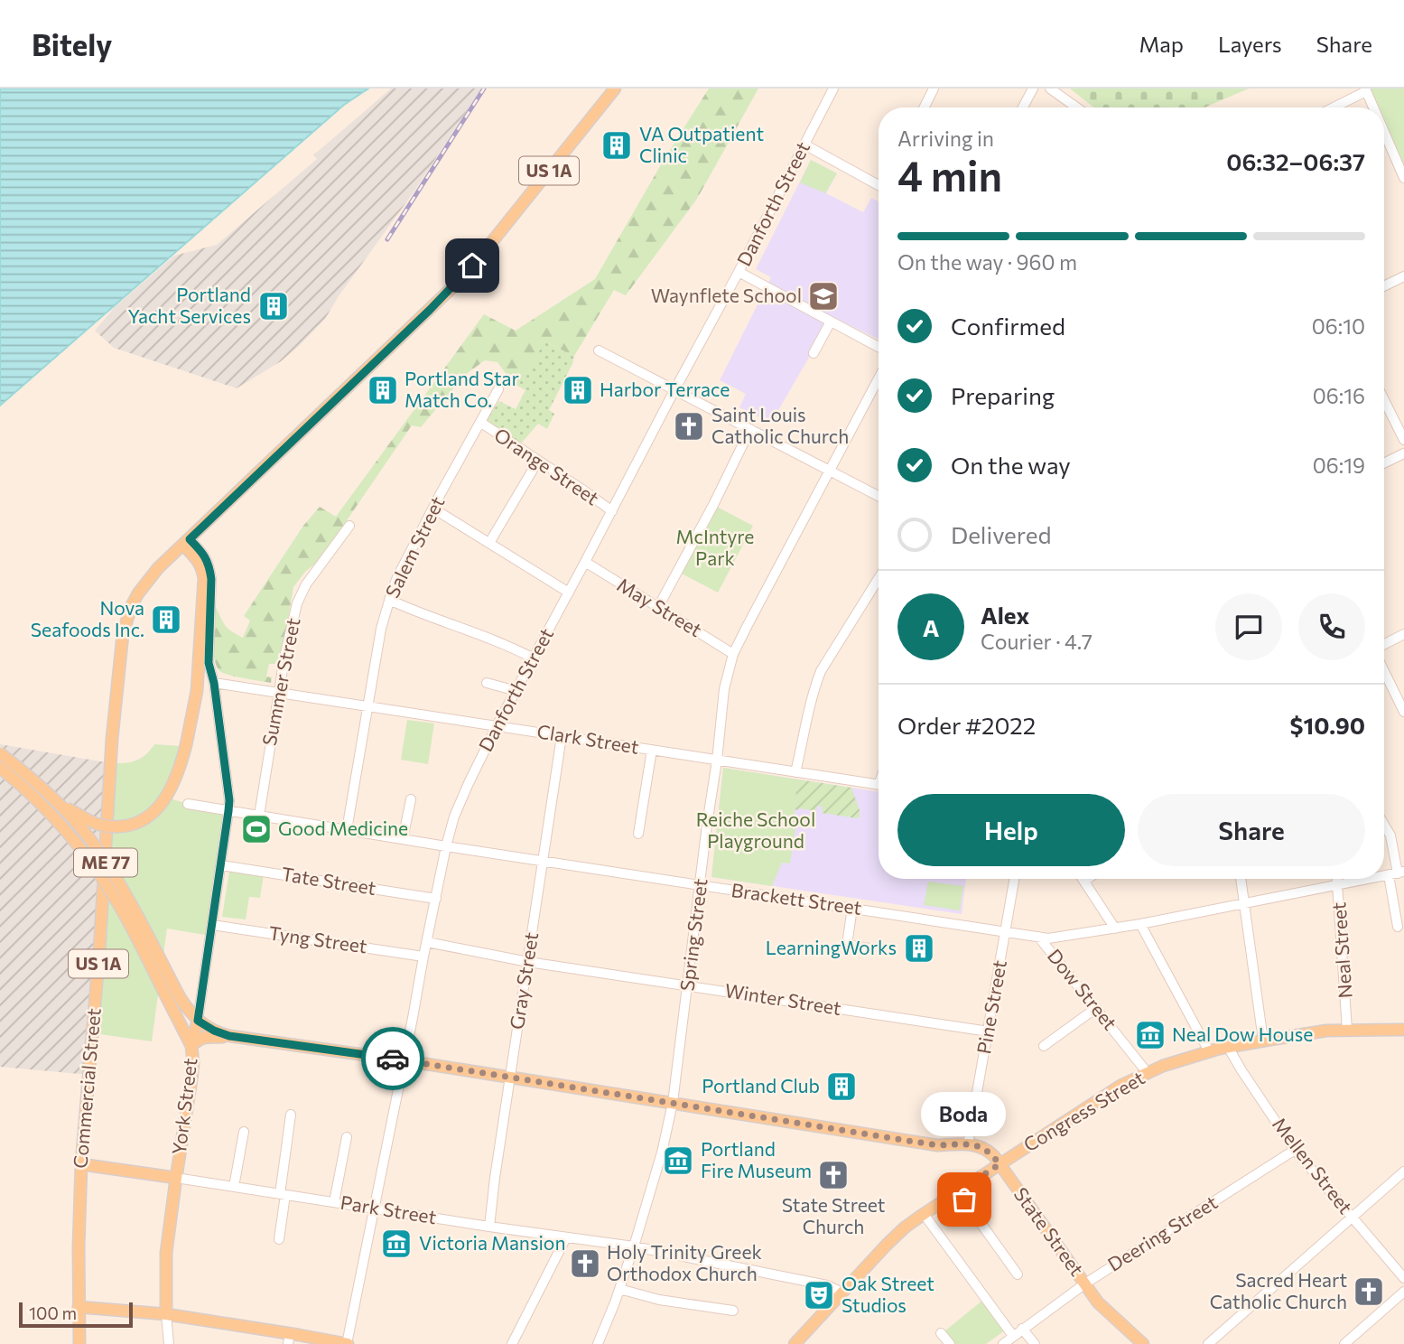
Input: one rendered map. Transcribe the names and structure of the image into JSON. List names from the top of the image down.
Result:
{
  "streets": {
    "main road": [
      "US 1A",
      "ME 77",
      "Commercial Street",
      "York Street",
      "Congress Street",
      "Park Street",
      "State Street"
    ],
    "street": [
      "Danforth Street",
      "Orange Street",
      "Salem Street",
      "May Street",
      "Summer Street",
      "Clark Street",
      "Tate Street",
      "Brackett Street",
      "Spring Street",
      "Tyng Street",
      "Neal Street",
      "Gray Street",
      "Dow Street",
      "Winter Street",
      "Pine Street",
      "Mellen Street",
      "Deering Street"
    ]
  },
  "crossings": [
    ["US 1A", "Commercial Street"],
    ["US 1A", "York Street"],
    ["Danforth Street", "Orange Street"],
    ["Danforth Street", "May Street"],
    ["Danforth Street", "Clark Street"],
    ["Danforth Street", "ME 77"],
    ["Danforth Street", "Tate Street"],
    ["Danforth Street", "Brackett Street"],
    ["Danforth Street", "Tyng Street"],
    ["Danforth Street", "Winter Street"],
    ["Danforth Street", "Park Street"],
    ["Orange Street", "Salem Street"],
    ["Salem Street", "Clark Street"],
    ["Salem Street", "Brackett Street"],
    ["May Street", "Spring Street"],
    ["Summer Street", "Clark Street"],
    ["Summer Street", "Brackett Street"],
    ["Clark Street", "Spring Street"],
    ["Clark Street", "Gray Street"],
    ["Clark Street", "York Street"],
    ["ME 77", "Spring Street"],
    ["ME 77", "Gray Street"],
    ["ME 77", "Pine Street"],
    ["ME 77", "York Street"],
    ["ME 77", "State Street"],
    ["Tate Street", "York Street"],
    ["Brackett Street", "Spring Street"],
    ["Brackett Street", "Neal Street"],
    ["Brackett Street", "Gray Street"],
    ["Brackett Street", "Dow Street"],
    ["Brackett Street", "Pine Street"],
    ["Brackett Street", "York Street"],
    ["Spring Street", "Winter Street"],
    ["Spring Street", "Park Street"],
    ["Tyng Street", "York Street"],
    ["Neal Street", "Congress Street"],
    ["Gray Street", "Winter Street"],
    ["Gray Street", "Park Street"],
    ["Dow Street", "Congress Street"],
    ["Winter Street", "Pine Street"],
    ["Pine Street", "State Street"],
    ["Commercial Street", "York Street"],
    ["Commercial Street", "Park Street"],
    ["York Street", "Park Street"],
    ["Congress Street", "Mellen Street"],
    ["Congress Street", "Park Street"],
    ["Congress Street", "State Street"],
    ["Mellen Street", "Deering Street"],
    ["State Street", "Deering Street"]
  ],
  "parks": ["McIntyre Park", "Reiche School Playground"],
  "places": {
    "building": [
      "VA Outpatient Clinic",
      "Portland Yacht Services",
      "Portland Star Match Co.",
      "Harbor Terrace",
      "Nova Seafoods Inc.",
      "LearningWorks",
      "Portland Club"
    ],
    "school or university": ["Waynflete School"],
    "church": [
      "Saint Louis Catholic Church",
      "State Street Church",
      "Holy Trinity Greek Orthodox Church",
      "Sacred Heart Catholic Church"
    ],
    "sports": ["Good Medicine"],
    "museum": ["Neal Dow House", "Portland Fire Museum", "Victoria Mansion"],
    "other": ["Boda"],
    "theatre": ["Oak Street Studios"]
  },
  "scale_bar": "100 m",
  "page": {
    "header": "Bitely",
    "nav": ["Map", "Layers", "Share"],
    "heading": ["4 min", "Arriving in", "06:32–06:37"],
    "panel": [
      "Alex",
      "Courier · 4.7",
      "Order #2022",
      "$10.90"
    ],
    "bar": "On the way · 960 m",
    "list": [
      ["Confirmed", "06:10"],
      ["Preparing", "06:16"],
      ["On the way", "06:19"],
      "Delivered"
    ],
    "round": "A",
    "buttons": ["Help", "Share"],
    "bubble": "Boda",
    "scale": "100 m"
  }
}
